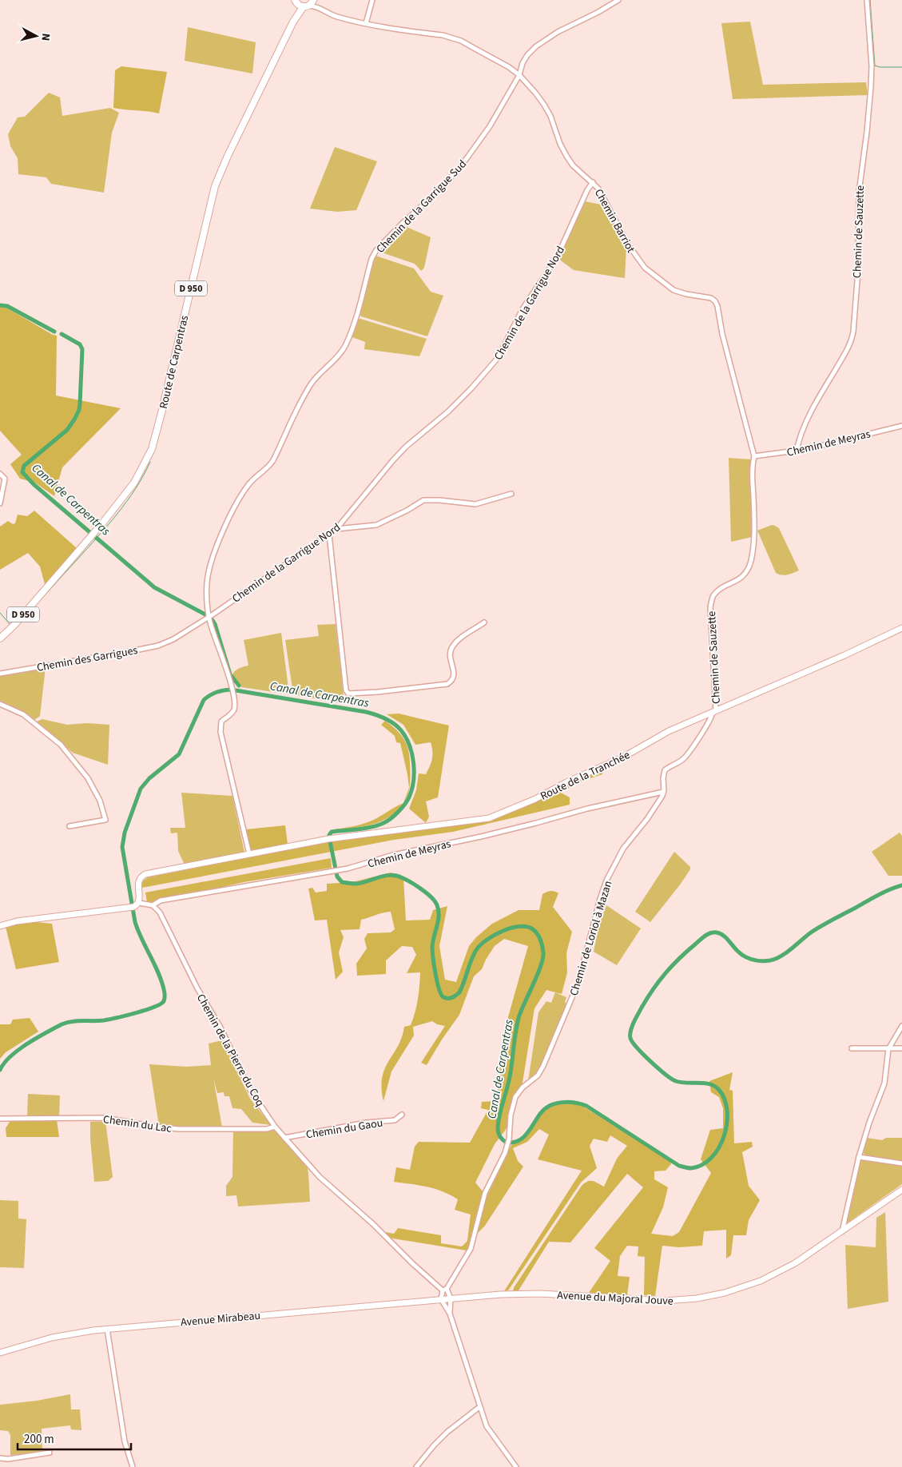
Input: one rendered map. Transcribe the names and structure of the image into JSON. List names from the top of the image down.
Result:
{
  "streets": {
    "main road": ["D 950", "Route de Carpentras"],
    "street": [
      "Chemin de la Garrigue Sud",
      "Chemin Barriot",
      "Chemin de Sauzette",
      "Chemin de la Garrigue Nord",
      "Chemin de Meyras",
      "Chemin des Garrigues",
      "Route de la Tranchée",
      "Chemin de Loriol à Mazan",
      "Chemin de la Pierre du Coq",
      "Chemin du Lac",
      "Chemin du Gaou",
      "Avenue du Majoral Jouve",
      "Avenue Mirabeau"
    ]
  },
  "crossings": [
    ["Chemin de la Garrigue Sud", "Chemin Barriot"],
    ["Chemin de la Garrigue Sud", "Chemin de la Garrigue Nord"],
    ["Chemin de la Garrigue Sud", "Route de la Tranchée"],
    ["Chemin Barriot", "Chemin de Sauzette"],
    ["Chemin Barriot", "Chemin de la Garrigue Nord"],
    ["Chemin Barriot", "Route de Carpentras"],
    ["Chemin Barriot", "Chemin de Meyras"],
    ["Chemin de Sauzette", "Chemin de Meyras"],
    ["Chemin de Sauzette", "Route de la Tranchée"],
    ["Chemin de Sauzette", "Chemin de Loriol à Mazan"],
    ["Chemin de la Garrigue Nord", "Chemin des Garrigues"],
    ["Chemin de Meyras", "Chemin de Loriol à Mazan"],
    ["Chemin de Meyras", "Chemin de la Pierre du Coq"],
    ["Route de la Tranchée", "Chemin de Loriol à Mazan"],
    ["Chemin de Loriol à Mazan", "Chemin de la Pierre du Coq"],
    ["Chemin de Loriol à Mazan", "Avenue du Majoral Jouve"],
    ["Chemin de Loriol à Mazan", "Avenue Mirabeau"],
    ["Chemin de la Pierre du Coq", "Chemin du Lac"],
    ["Chemin de la Pierre du Coq", "Chemin du Gaou"],
    ["Avenue du Majoral Jouve", "Avenue Mirabeau"]
  ],
  "water": ["Canal de Carpentras"],
  "scale_bar": "200 m",
  "north": "right"
}
